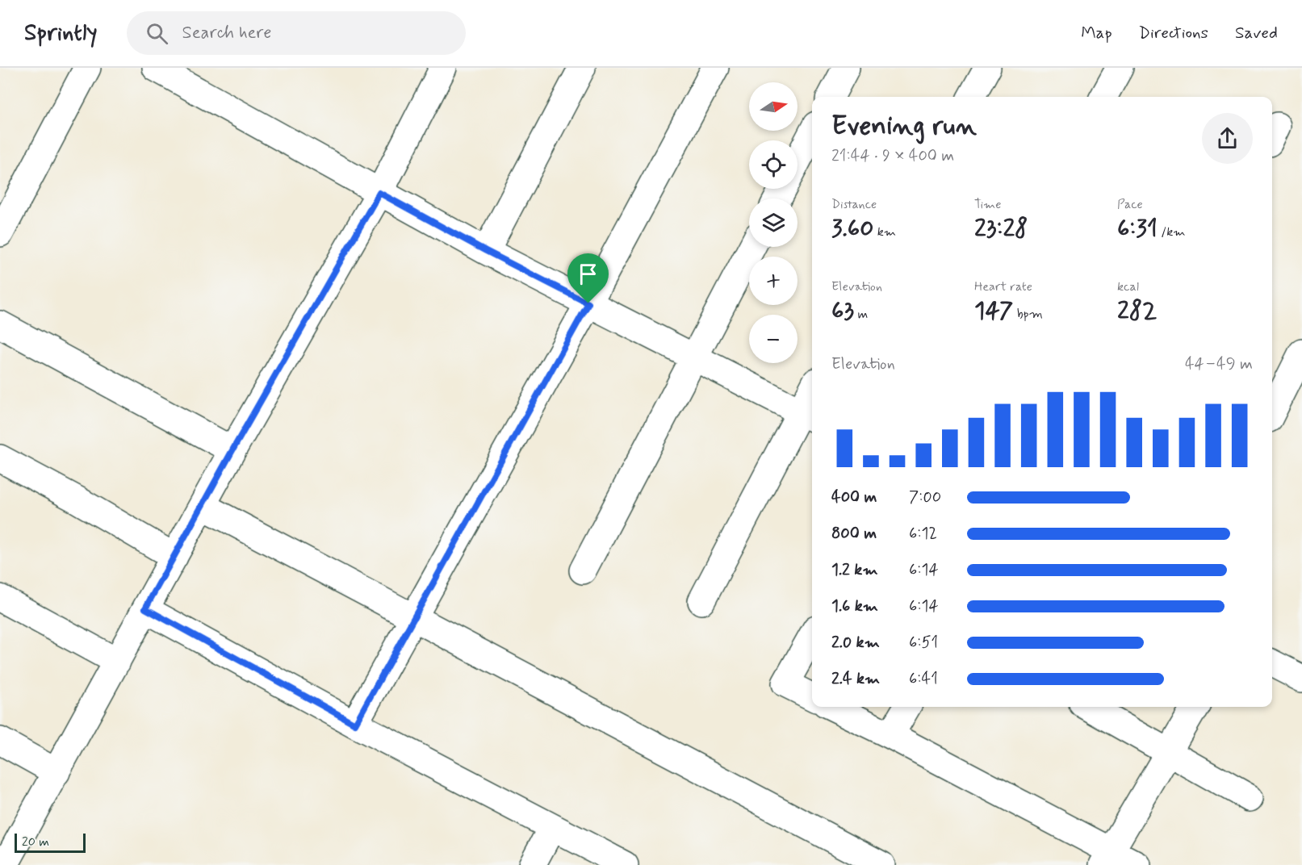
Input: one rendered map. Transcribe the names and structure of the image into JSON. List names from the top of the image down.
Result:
{
  "scale_bar": "20 m",
  "north": "right",
  "page": {
    "header": "Sprintly",
    "search": "Search here",
    "nav": ["Map", "Directions", "Saved"],
    "map_buttons": ["+", "−"],
    "heading": ["Evening run", "21:44 · 9 × 400 m"],
    "stats": [
      ["Distance", "3.60 km"],
      ["Time", "23:28"],
      ["Pace", "6:31 /km"],
      ["Elevation", "63 m"],
      ["Heart rate", "147 bpm"],
      ["kcal", "282"]
    ],
    "chart": ["Elevation", "44–49 m"],
    "list": [
      {
        "name": "400 m",
        "note": "7:00"
      },
      {
        "name": "800 m",
        "note": "6:12"
      },
      {
        "name": "1.2 km",
        "note": "6:14"
      },
      {
        "name": "1.6 km",
        "note": "6:14"
      },
      {
        "name": "2.0 km",
        "note": "6:51"
      },
      {
        "name": "2.4 km",
        "note": "6:41"
      }
    ],
    "scale": "20 m"
  }
}
